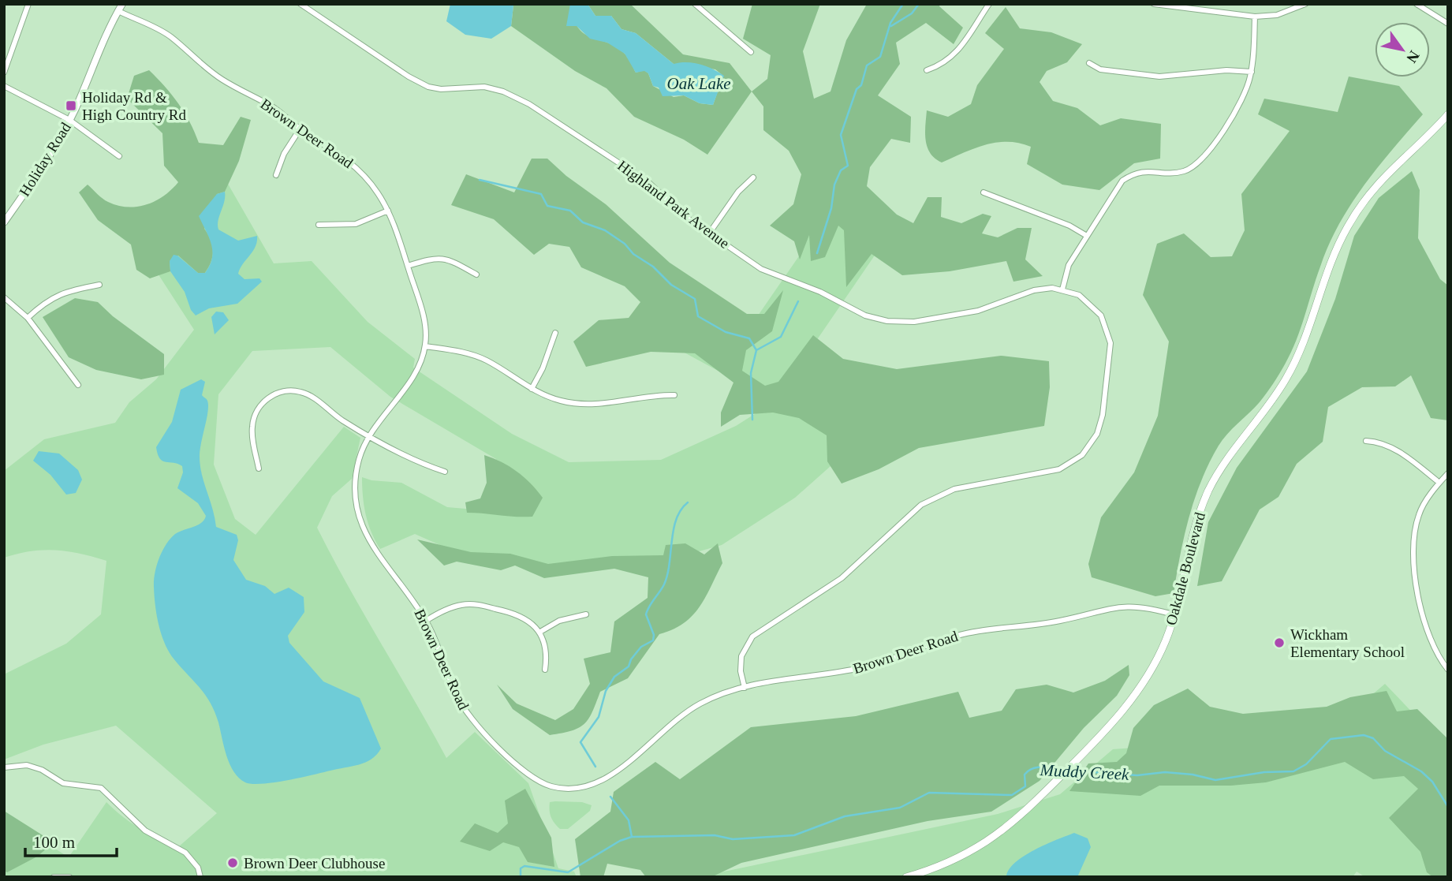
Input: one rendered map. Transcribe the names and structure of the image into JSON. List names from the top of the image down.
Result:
{
  "streets": {
    "main road": ["Oakdale Boulevard"],
    "street": ["Brown Deer Road", "Holiday Road", "Highland Park Avenue"]
  },
  "crossings": [
    ["Brown Deer Road", "Holiday Road"],
    ["Brown Deer Road", "Highland Park Avenue"],
    ["Brown Deer Road", "Oakdale Boulevard"]
  ],
  "water": ["Oak Lake", "Muddy Creek"],
  "places": {
    "transit": ["Holiday Rd & High Country Rd"],
    "other": ["Wickham Elementary School", "Brown Deer Clubhouse"]
  },
  "scale_bar": "100 m",
  "north": "bottom right"
}
